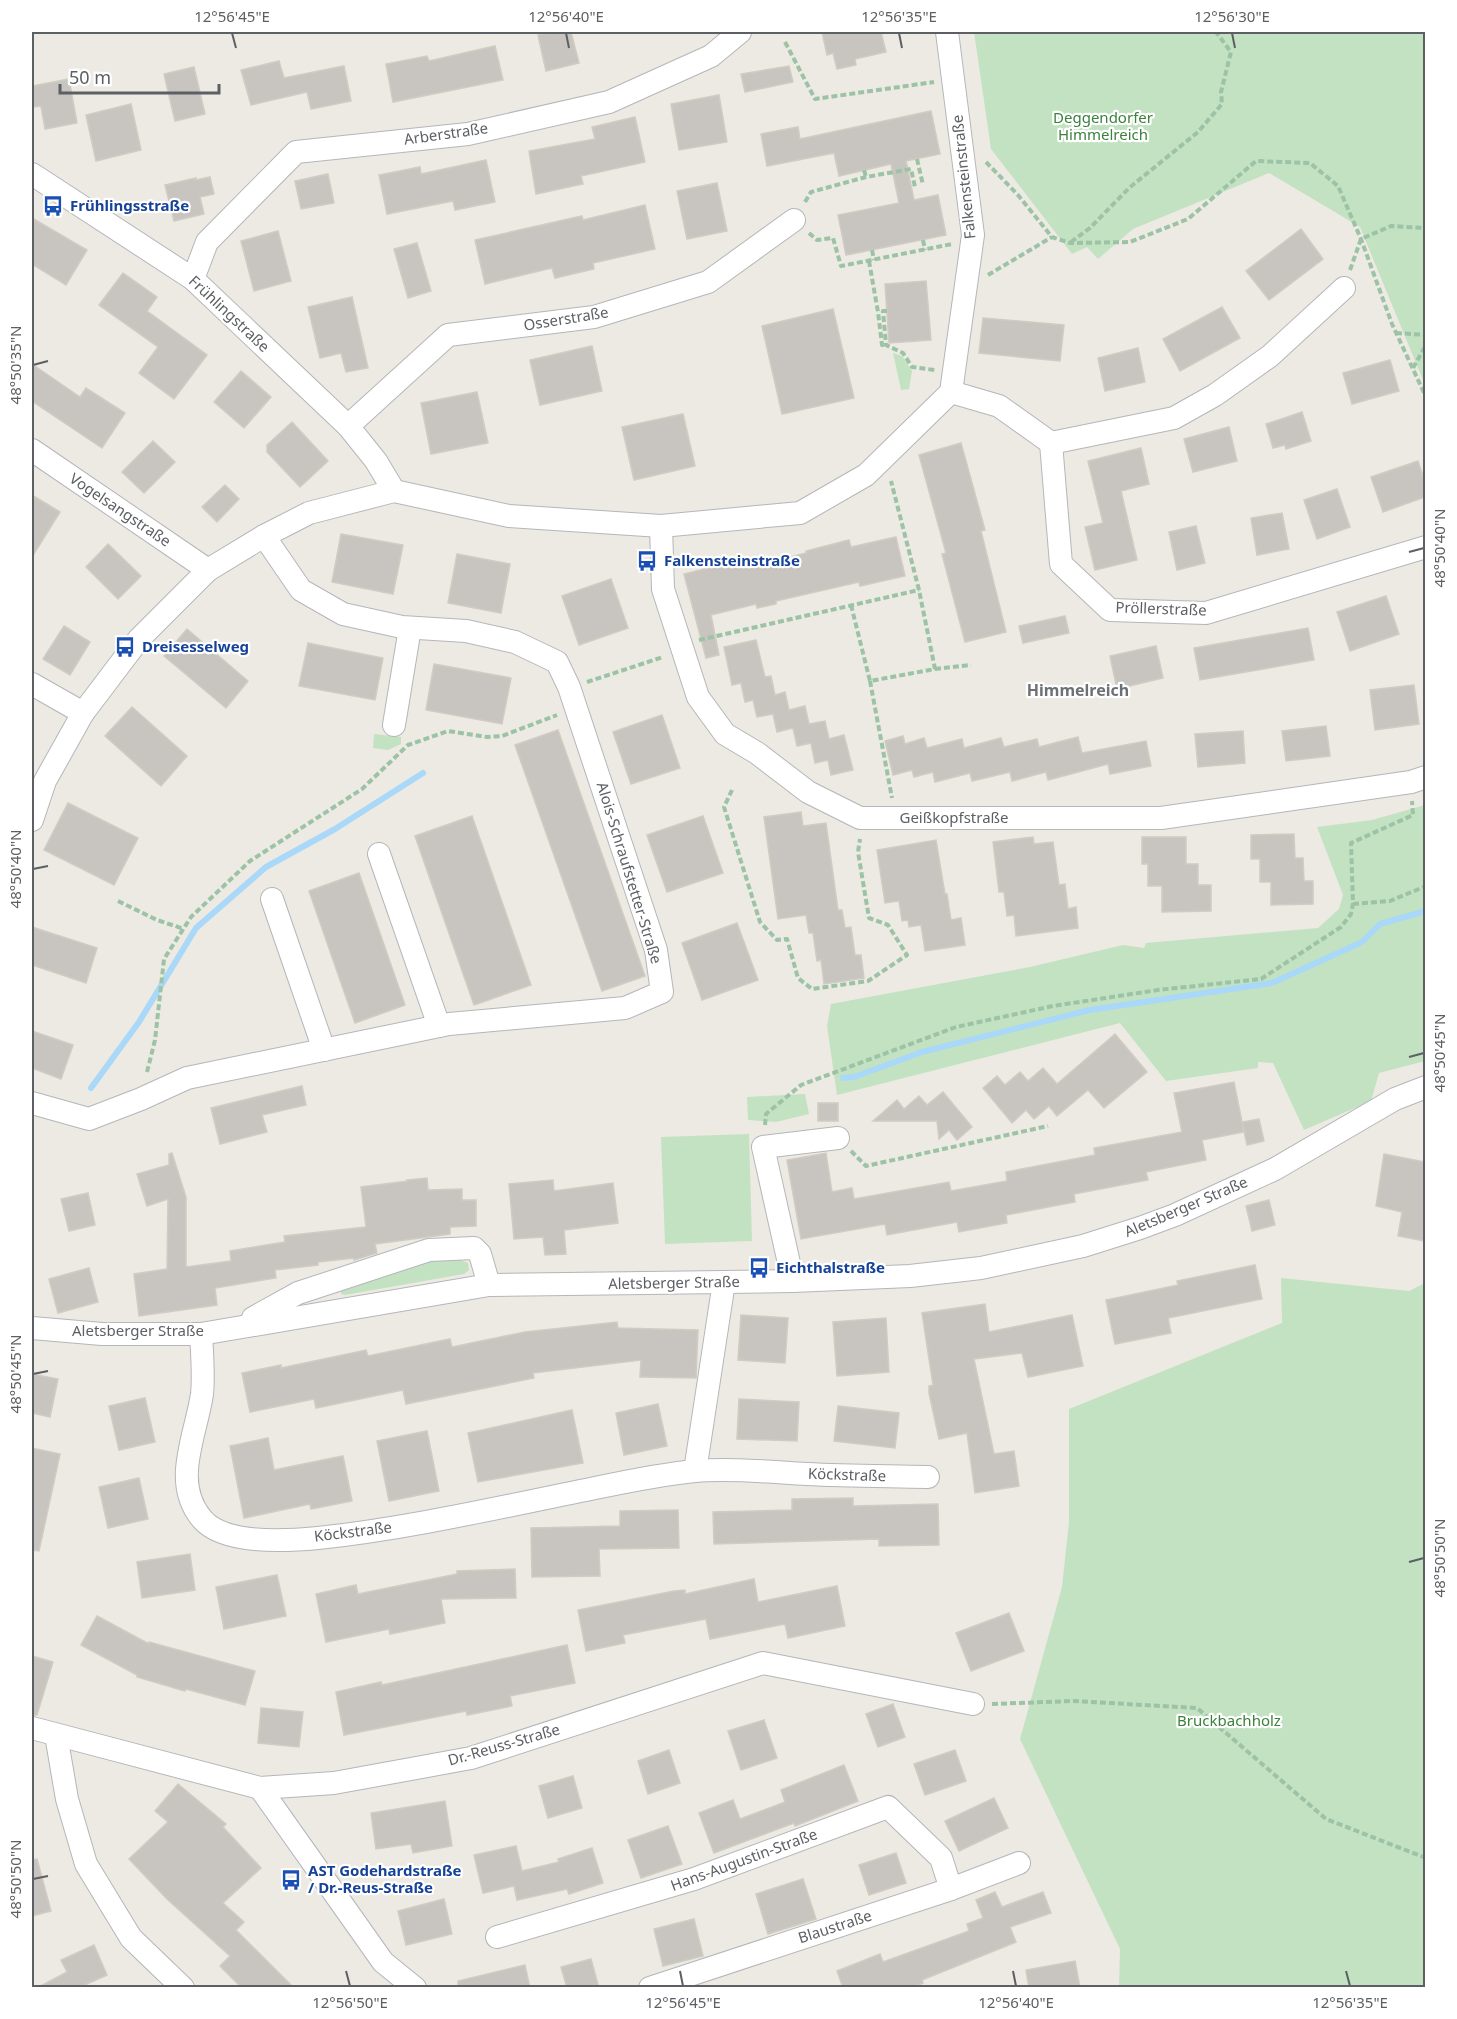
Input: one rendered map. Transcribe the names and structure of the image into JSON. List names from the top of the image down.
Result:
{
  "streets": {
    "street": [
      "Arberstraße",
      "Falkensteinstraße",
      "Frühlingstraße",
      "Osserstraße",
      "Vogelsangstraße",
      "Pröllerstraße",
      "Geißkopfstraße",
      "Alois-Schraufstetter-Straße",
      "Aletsberger Straße",
      "Köckstraße",
      "Dr.-Reuss-Straße",
      "Hans-Augustin-Straße",
      "Blaustraße"
    ]
  },
  "crossings": [
    ["Arberstraße", "Frühlingstraße"],
    ["Frühlingstraße", "Osserstraße"],
    ["Aletsberger Straße", "Köckstraße"],
    ["Hans-Augustin-Straße", "Blaustraße"]
  ],
  "districts": ["Himmelreich"],
  "parks": ["Deggendorfer Himmelreich", "Bruckbachholz"],
  "places": {
    "bus stop": [
      "Frühlingsstraße",
      "Falkensteinstraße",
      "Dreisesselweg",
      "Eichthalstraße",
      "AST Godehardstraße / Dr.-Reus-Straße"
    ]
  },
  "scale_bar": "50 m",
  "coordinates": [
    "12°56'45\"E",
    "12°56'40\"E",
    "12°56'35\"E",
    "12°56'30\"E",
    "48°50'35\"N",
    "48°50'40\"N",
    "48°50'45\"N",
    "48°50'50\"N",
    "12°56'50\"E"
  ]
}
